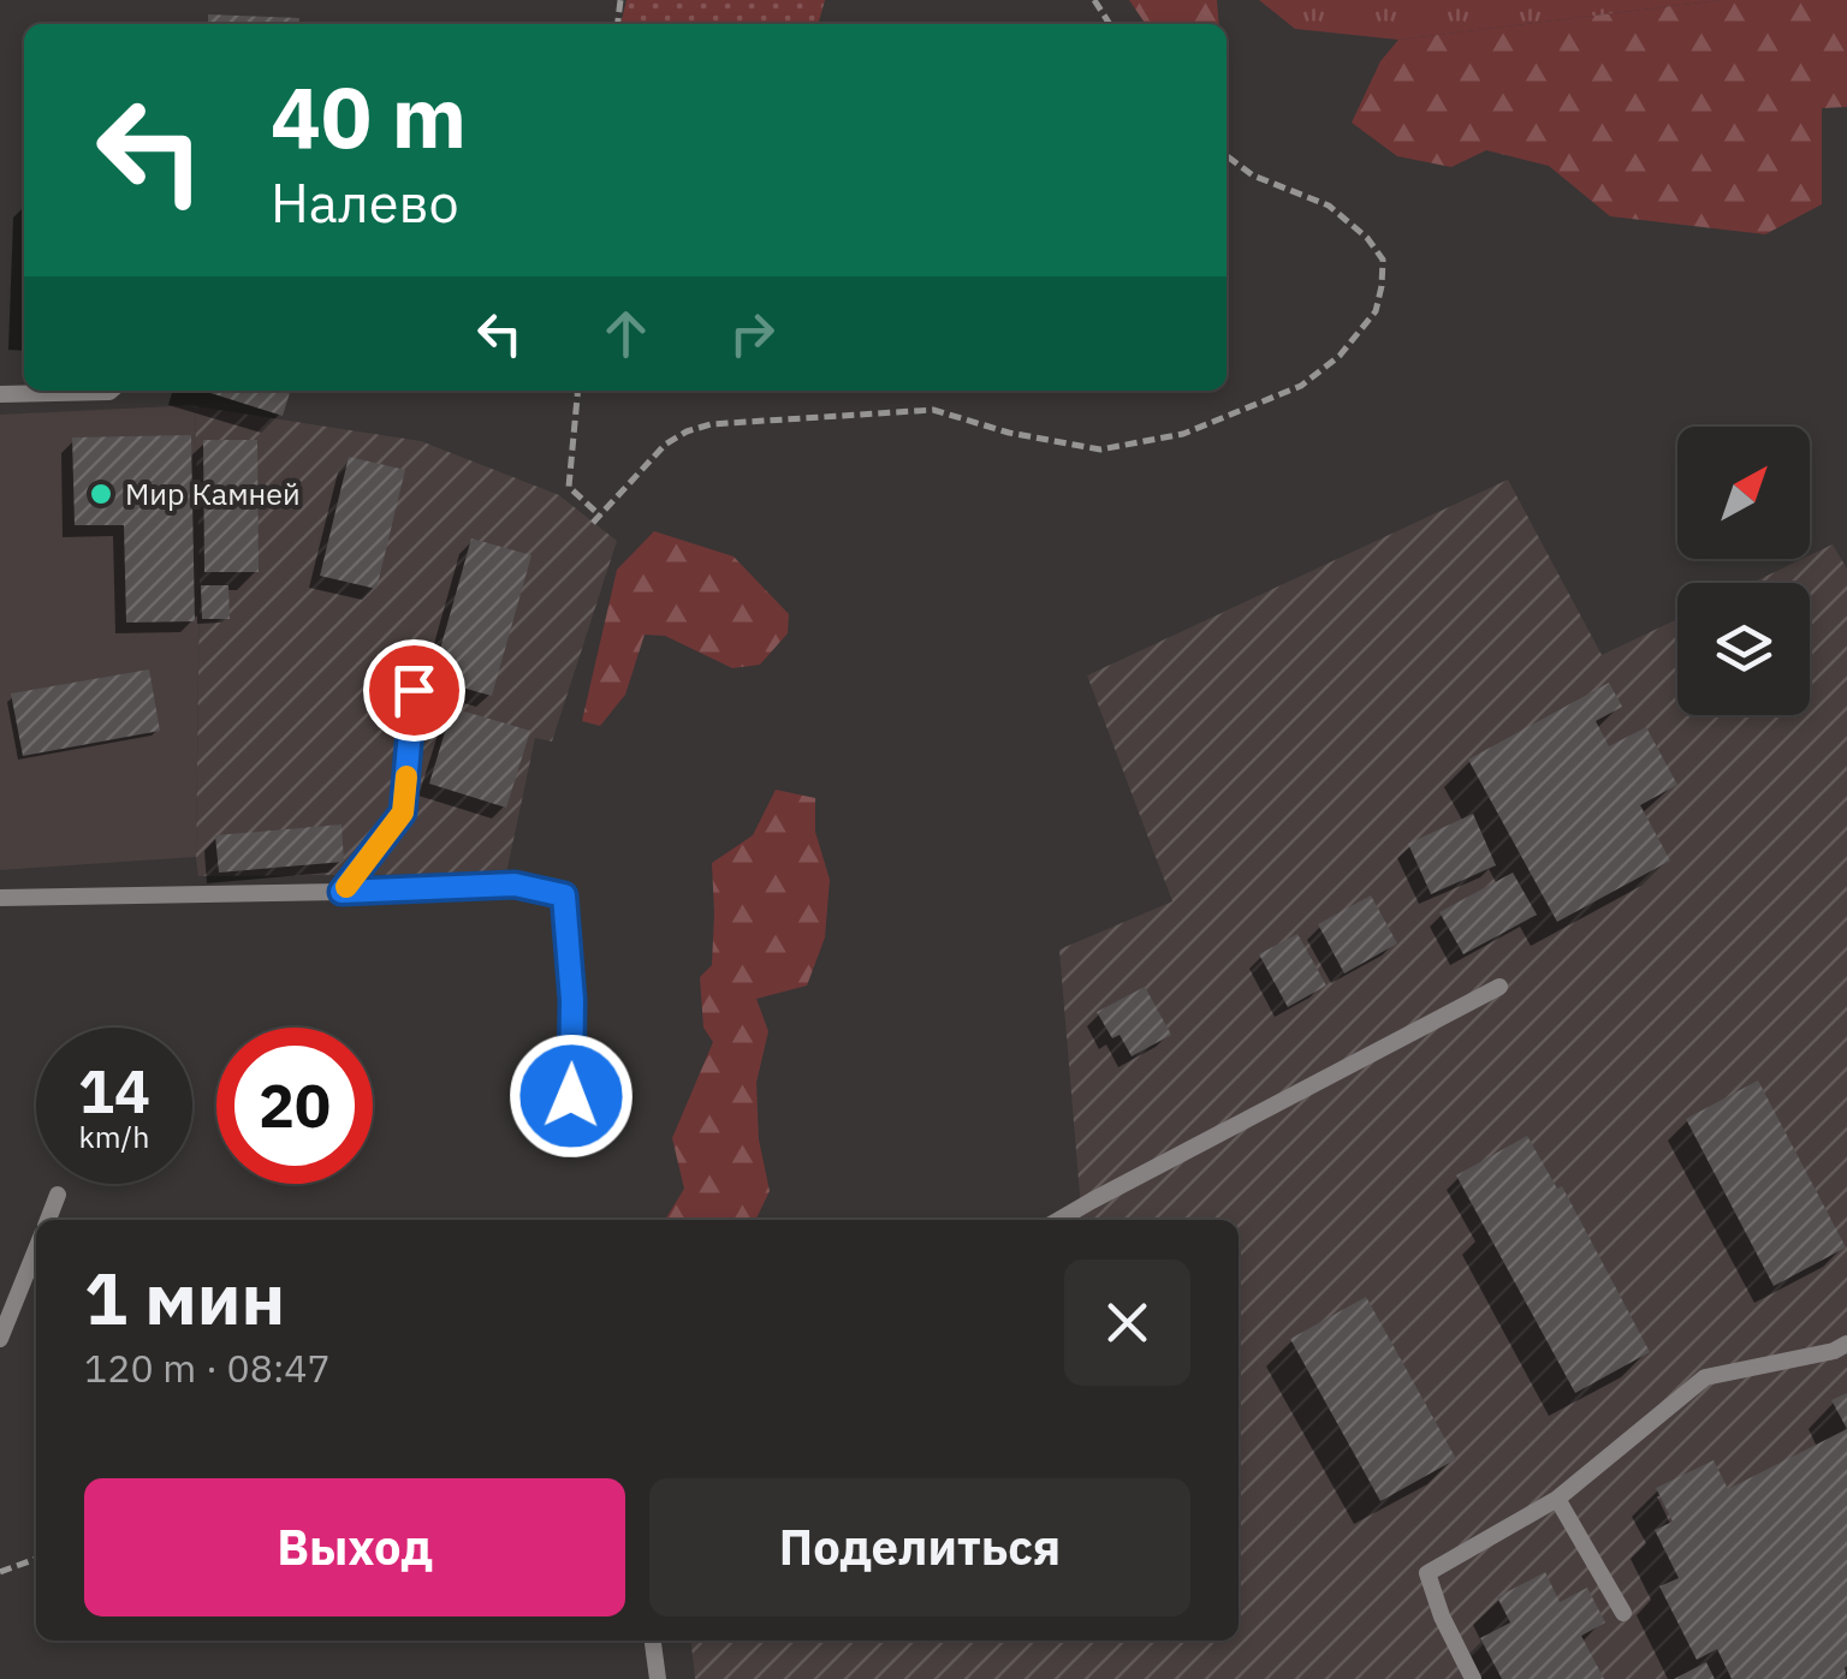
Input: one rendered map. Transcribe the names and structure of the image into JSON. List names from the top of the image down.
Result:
{
  "places": ["Мир Камней"],
  "north": "top right",
  "page": {
    "turn": ["40 m", "Налево"],
    "speed": "14 km/h",
    "limit": "20",
    "heading": ["1 мин", "120 m · 08:47"],
    "buttons": ["Выход", "Поделиться"]
  }
}
